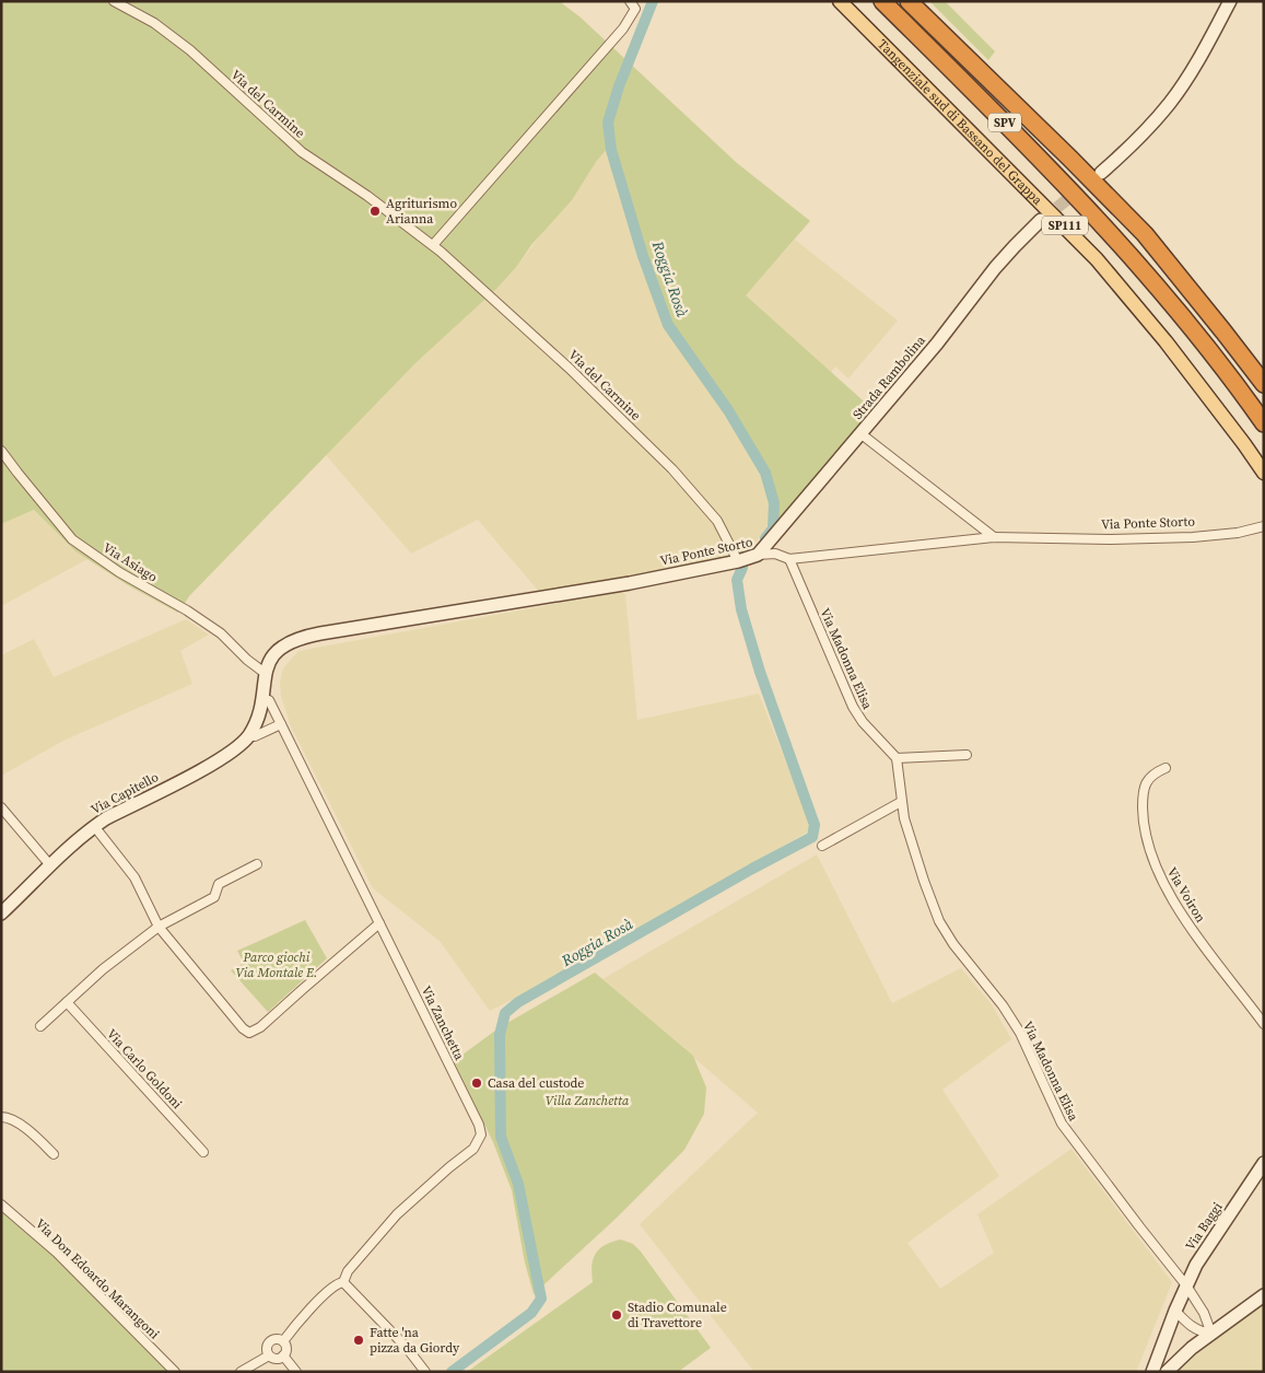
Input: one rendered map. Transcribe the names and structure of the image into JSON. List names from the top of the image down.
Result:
{
  "streets": {
    "highway": ["SPV"],
    "main road": ["Tangenziale sud di Bassano del Grappa", "SP111"],
    "street": [
      "Via del Carmine",
      "Strada Rambolina",
      "Via Ponte Storto",
      "Via Asiago",
      "Via Madonna Elisa",
      "Via Capitello",
      "Via Voiron",
      "Via Zanchetta",
      "Via Carlo Goldoni",
      "Via Baggi",
      "Via Don Edoardo Marangoni"
    ]
  },
  "crossings": [
    ["Via del Carmine", "Via Ponte Storto"],
    ["Strada Rambolina", "Via Ponte Storto"],
    ["Via Ponte Storto", "Via Asiago"],
    ["Via Ponte Storto", "Via Madonna Elisa"],
    ["Via Ponte Storto", "Via Capitello"],
    ["Via Ponte Storto", "Via Zanchetta"],
    ["Via Madonna Elisa", "Via Baggi"],
    ["Via Capitello", "Via Zanchetta"]
  ],
  "water": ["Roggia Rosà"],
  "parks": ["Parco giochi Via Montale E.", "Villa Zanchetta"],
  "places": [
    "Agriturismo Arianna",
    "Casa del custode",
    "Stadio Comunale di Travettore",
    "Fatte 'na pizza da Giordy"
  ]
}
